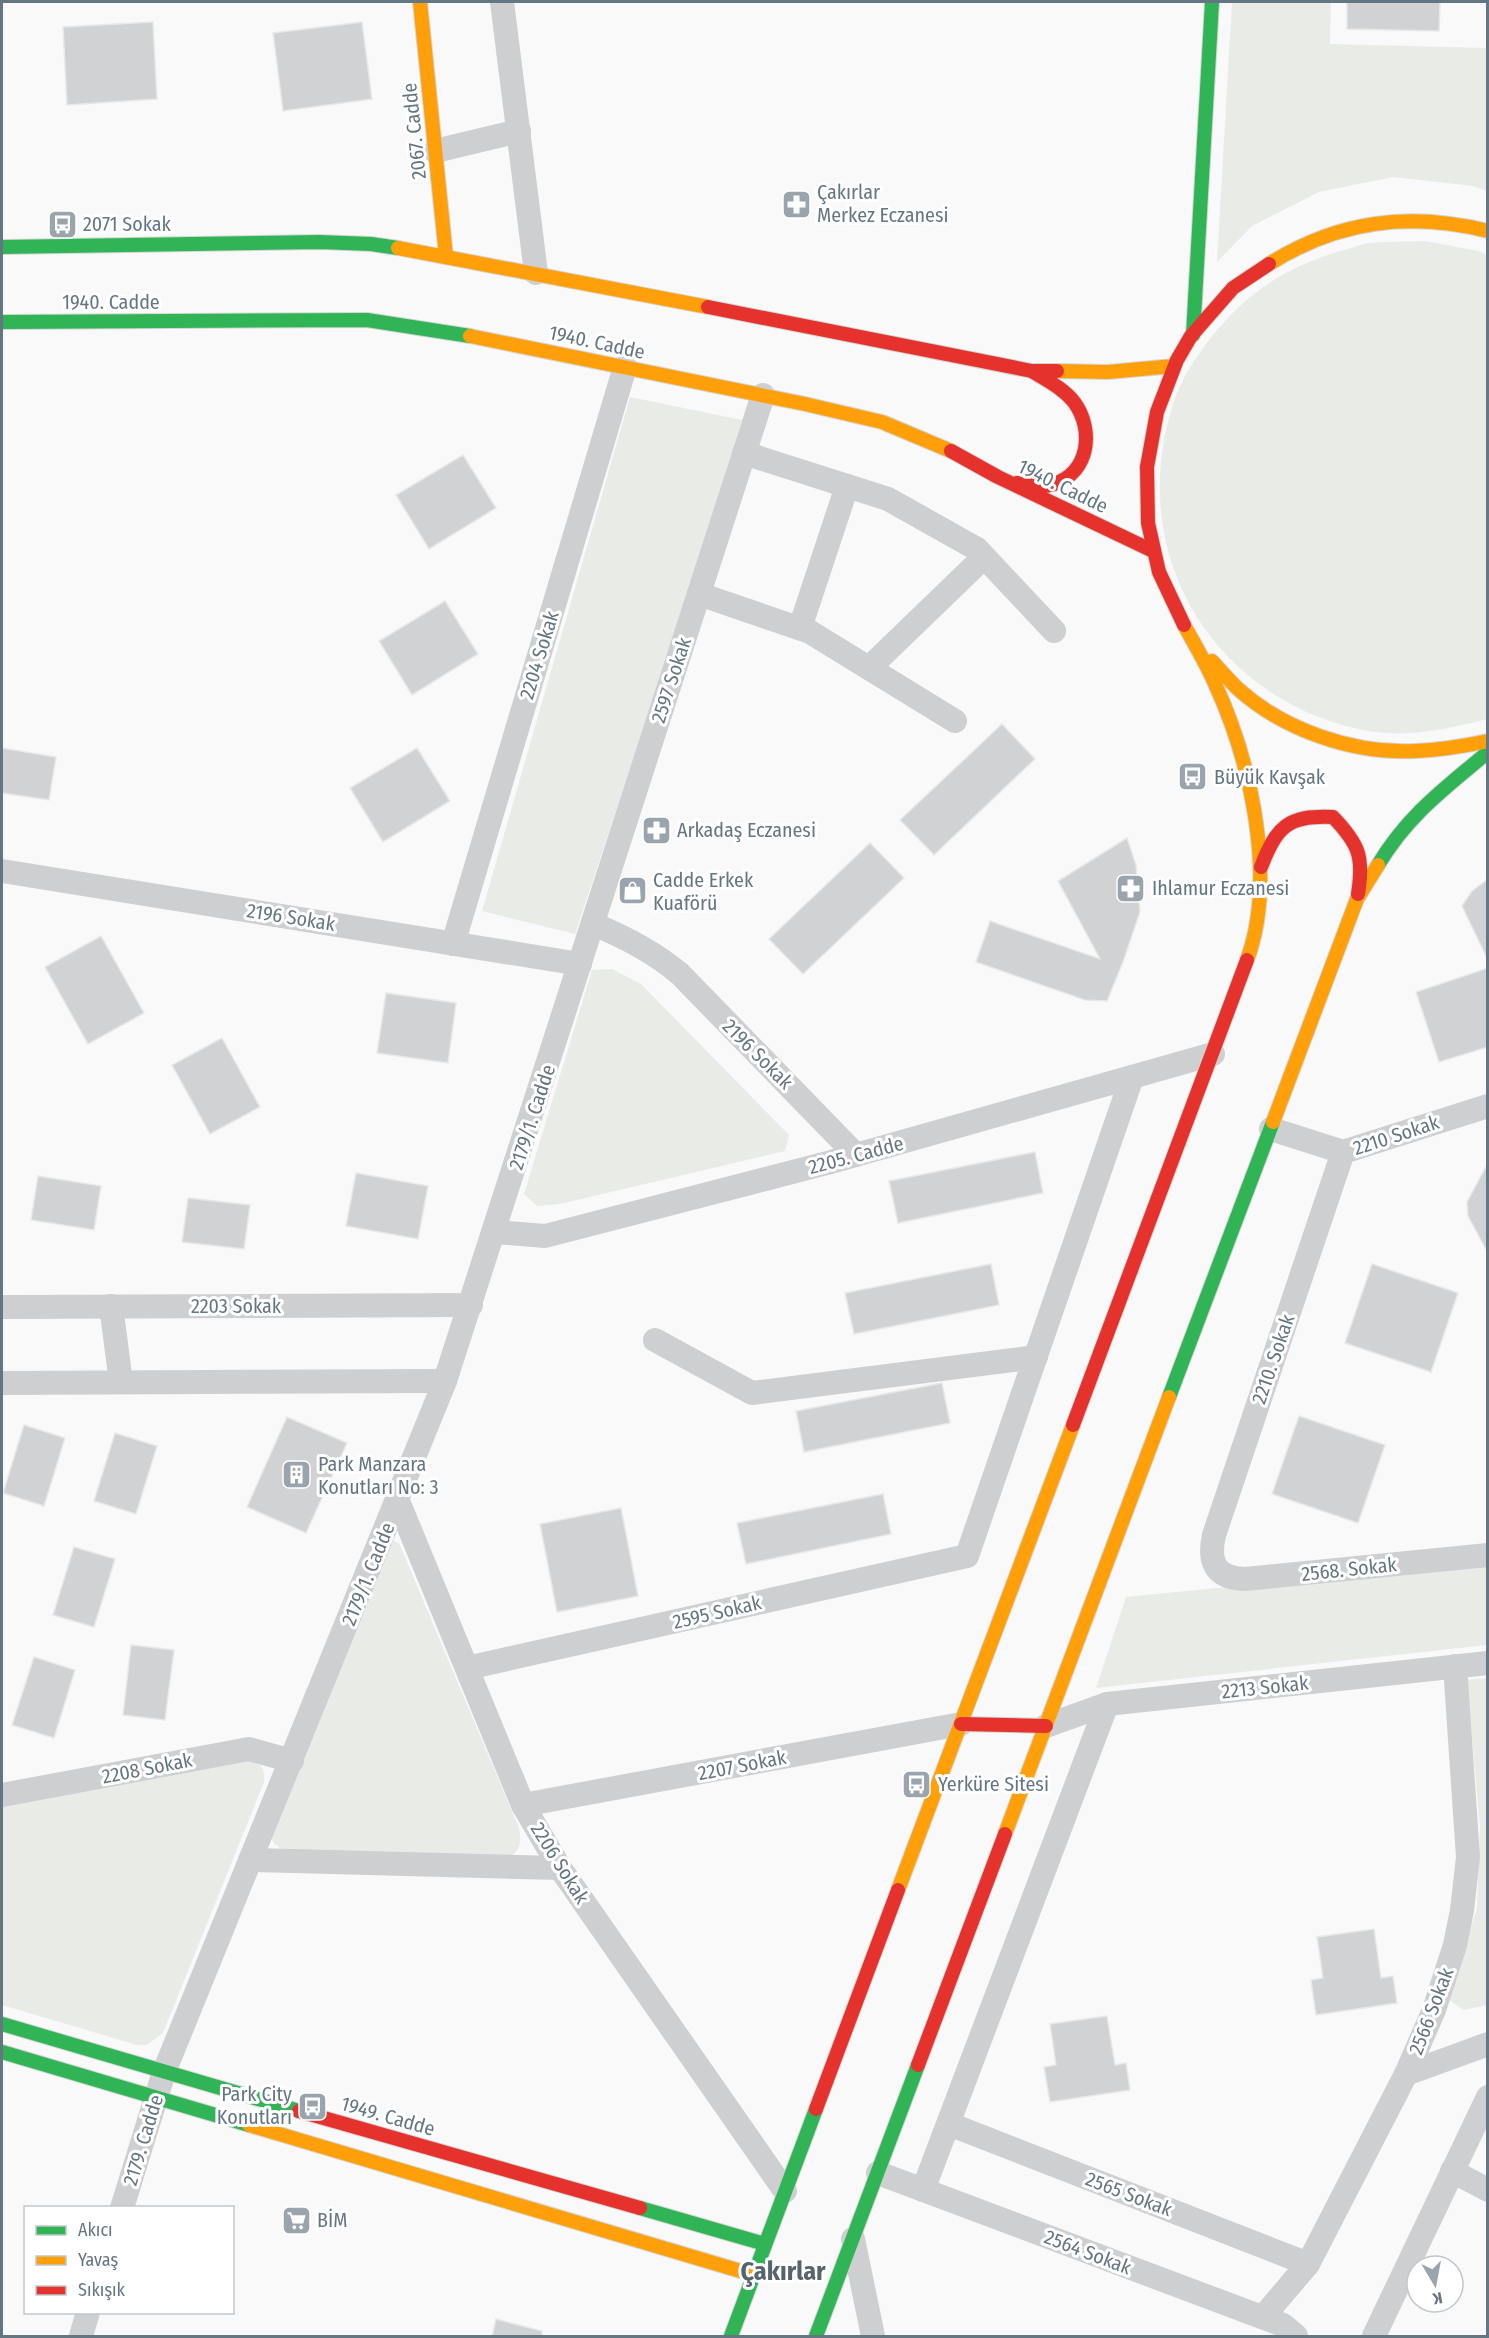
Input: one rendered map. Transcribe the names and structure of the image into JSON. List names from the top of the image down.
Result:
{
  "streets": {
    "main road": ["2067. Cadde", "1940. Cadde", "1949. Cadde"],
    "street": [
      "2204 Sokak",
      "2597 Sokak",
      "2196 Sokak",
      "2179/1. Cadde",
      "2210 Sokak",
      "2205. Cadde",
      "2203 Sokak",
      "2210. Sokak",
      "2568. Sokak",
      "2595 Sokak",
      "2213 Sokak",
      "2207 Sokak",
      "2208 Sokak",
      "2206 Sokak",
      "2566 Sokak",
      "2179. Cadde",
      "2565 Sokak",
      "2564 Sokak"
    ]
  },
  "crossings": [
    ["1940. Cadde", "2204 Sokak"],
    ["1940. Cadde", "2597 Sokak"],
    ["2204 Sokak", "2196 Sokak"],
    ["2597 Sokak", "2196 Sokak"],
    ["2597 Sokak", "2179/1. Cadde"],
    ["2196 Sokak", "2179/1. Cadde"],
    ["2196 Sokak", "2205. Cadde"],
    ["2179/1. Cadde", "2205. Cadde"],
    ["2179/1. Cadde", "2203 Sokak"],
    ["2179/1. Cadde", "2208 Sokak"],
    ["2179/1. Cadde", "2206 Sokak"],
    ["2179/1. Cadde", "1949. Cadde"],
    ["2179/1. Cadde", "2179. Cadde"],
    ["2210 Sokak", "2210. Sokak"],
    ["2210. Sokak", "2568. Sokak"],
    ["2595 Sokak", "2206 Sokak"],
    ["2213 Sokak", "2566 Sokak"],
    ["2207 Sokak", "2206 Sokak"],
    ["2566 Sokak", "2565 Sokak"],
    ["2566 Sokak", "2564 Sokak"],
    ["1949. Cadde", "2179. Cadde"]
  ],
  "districts": ["Çakırlar"],
  "places": {
    "pharmacy": ["Çakırlar Merkez Eczanesi", "Arkadaş Eczanesi", "Ihlamur Eczanesi"],
    "bus stop": [
      "2071 Sokak",
      "Büyük Kavşak",
      "Yerküre Sitesi",
      "Park City Konutları"
    ],
    "shop": ["Cadde Erkek Kuaförü"],
    "building": ["Park Manzara Konutları No: 3"],
    "supermarket": ["BİM"]
  },
  "legend": ["Akıcı", "Yavaş", "Sıkışık"],
  "north": "bottom"
}
